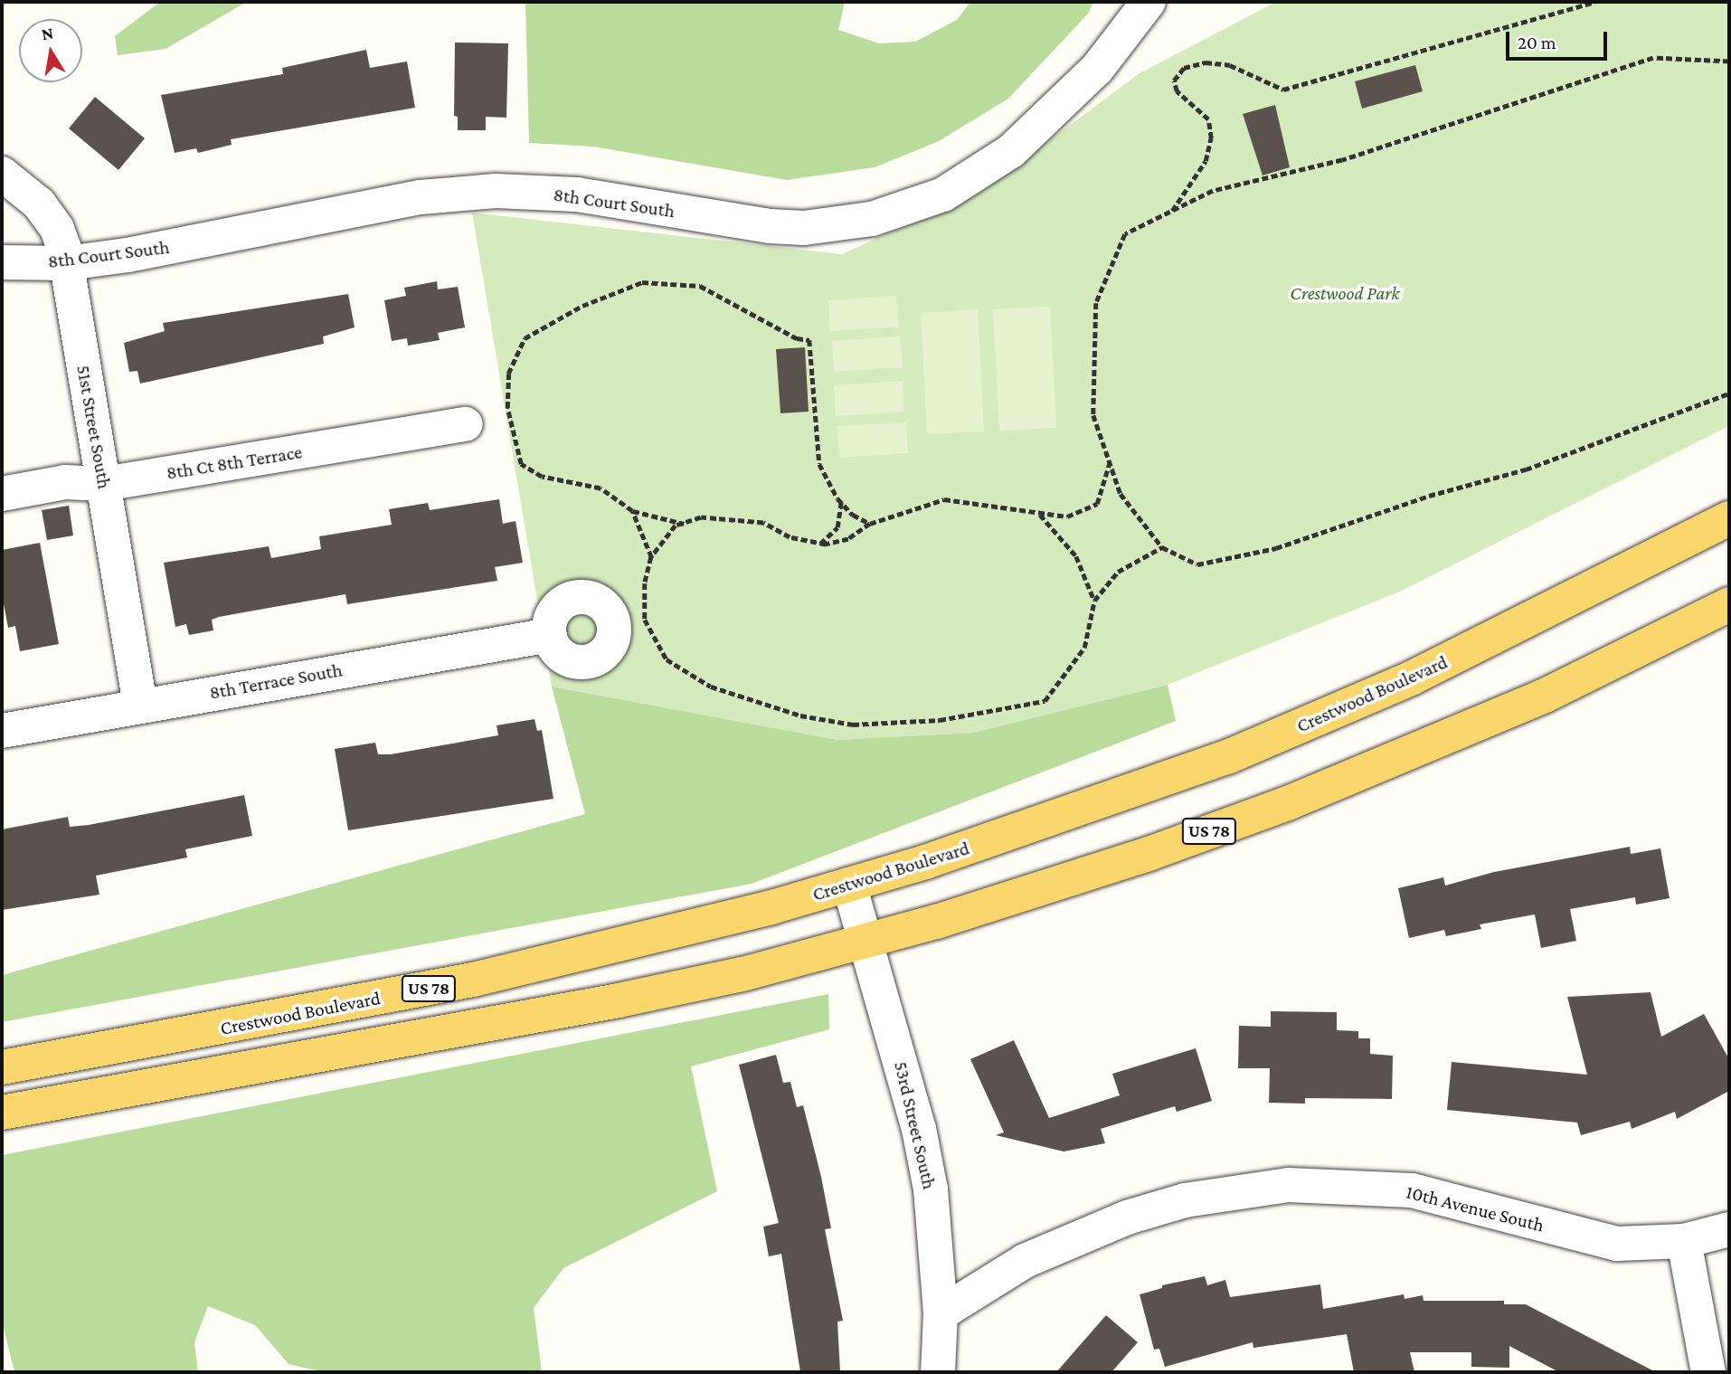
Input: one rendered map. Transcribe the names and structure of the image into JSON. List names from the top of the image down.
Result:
{
  "streets": {
    "main road": ["Crestwood Boulevard", "US 78"],
    "street": [
      "8th Court South",
      "51st Street South",
      "8th Ct 8th Terrace",
      "8th Terrace South",
      "53rd Street South",
      "10th Avenue South"
    ]
  },
  "crossings": [
    ["8th Court South", "51st Street South"],
    ["51st Street South", "8th Ct 8th Terrace"],
    ["51st Street South", "8th Terrace South"],
    ["Crestwood Boulevard", "53rd Street South"],
    ["US 78", "53rd Street South"],
    ["53rd Street South", "10th Avenue South"]
  ],
  "parks": ["Crestwood Park"],
  "scale_bar": "20 m",
  "north": "top"
}
